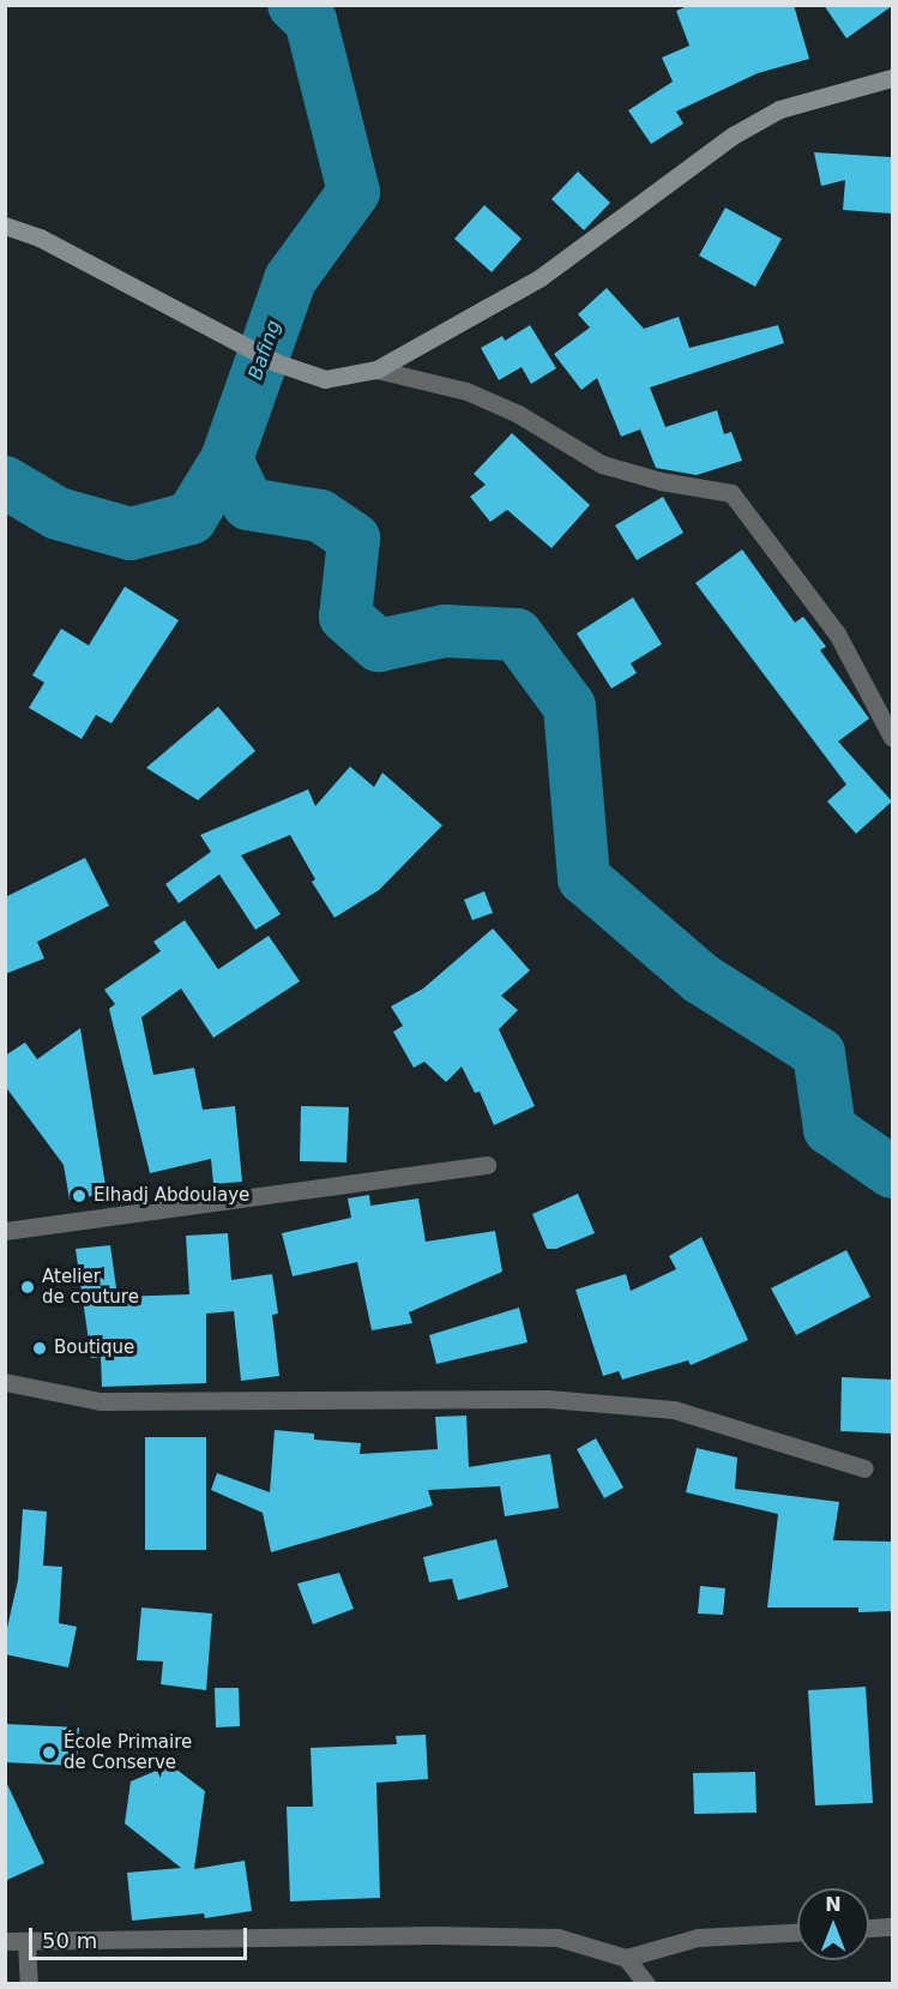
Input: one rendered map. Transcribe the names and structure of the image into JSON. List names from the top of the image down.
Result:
{
  "water": ["Bafing"],
  "places": [
    "Elhadj Abdoulaye",
    "Atelier de couture",
    "Boutique",
    "École Primaire de Conserve"
  ],
  "scale_bar": "50 m",
  "north": "top"
}
